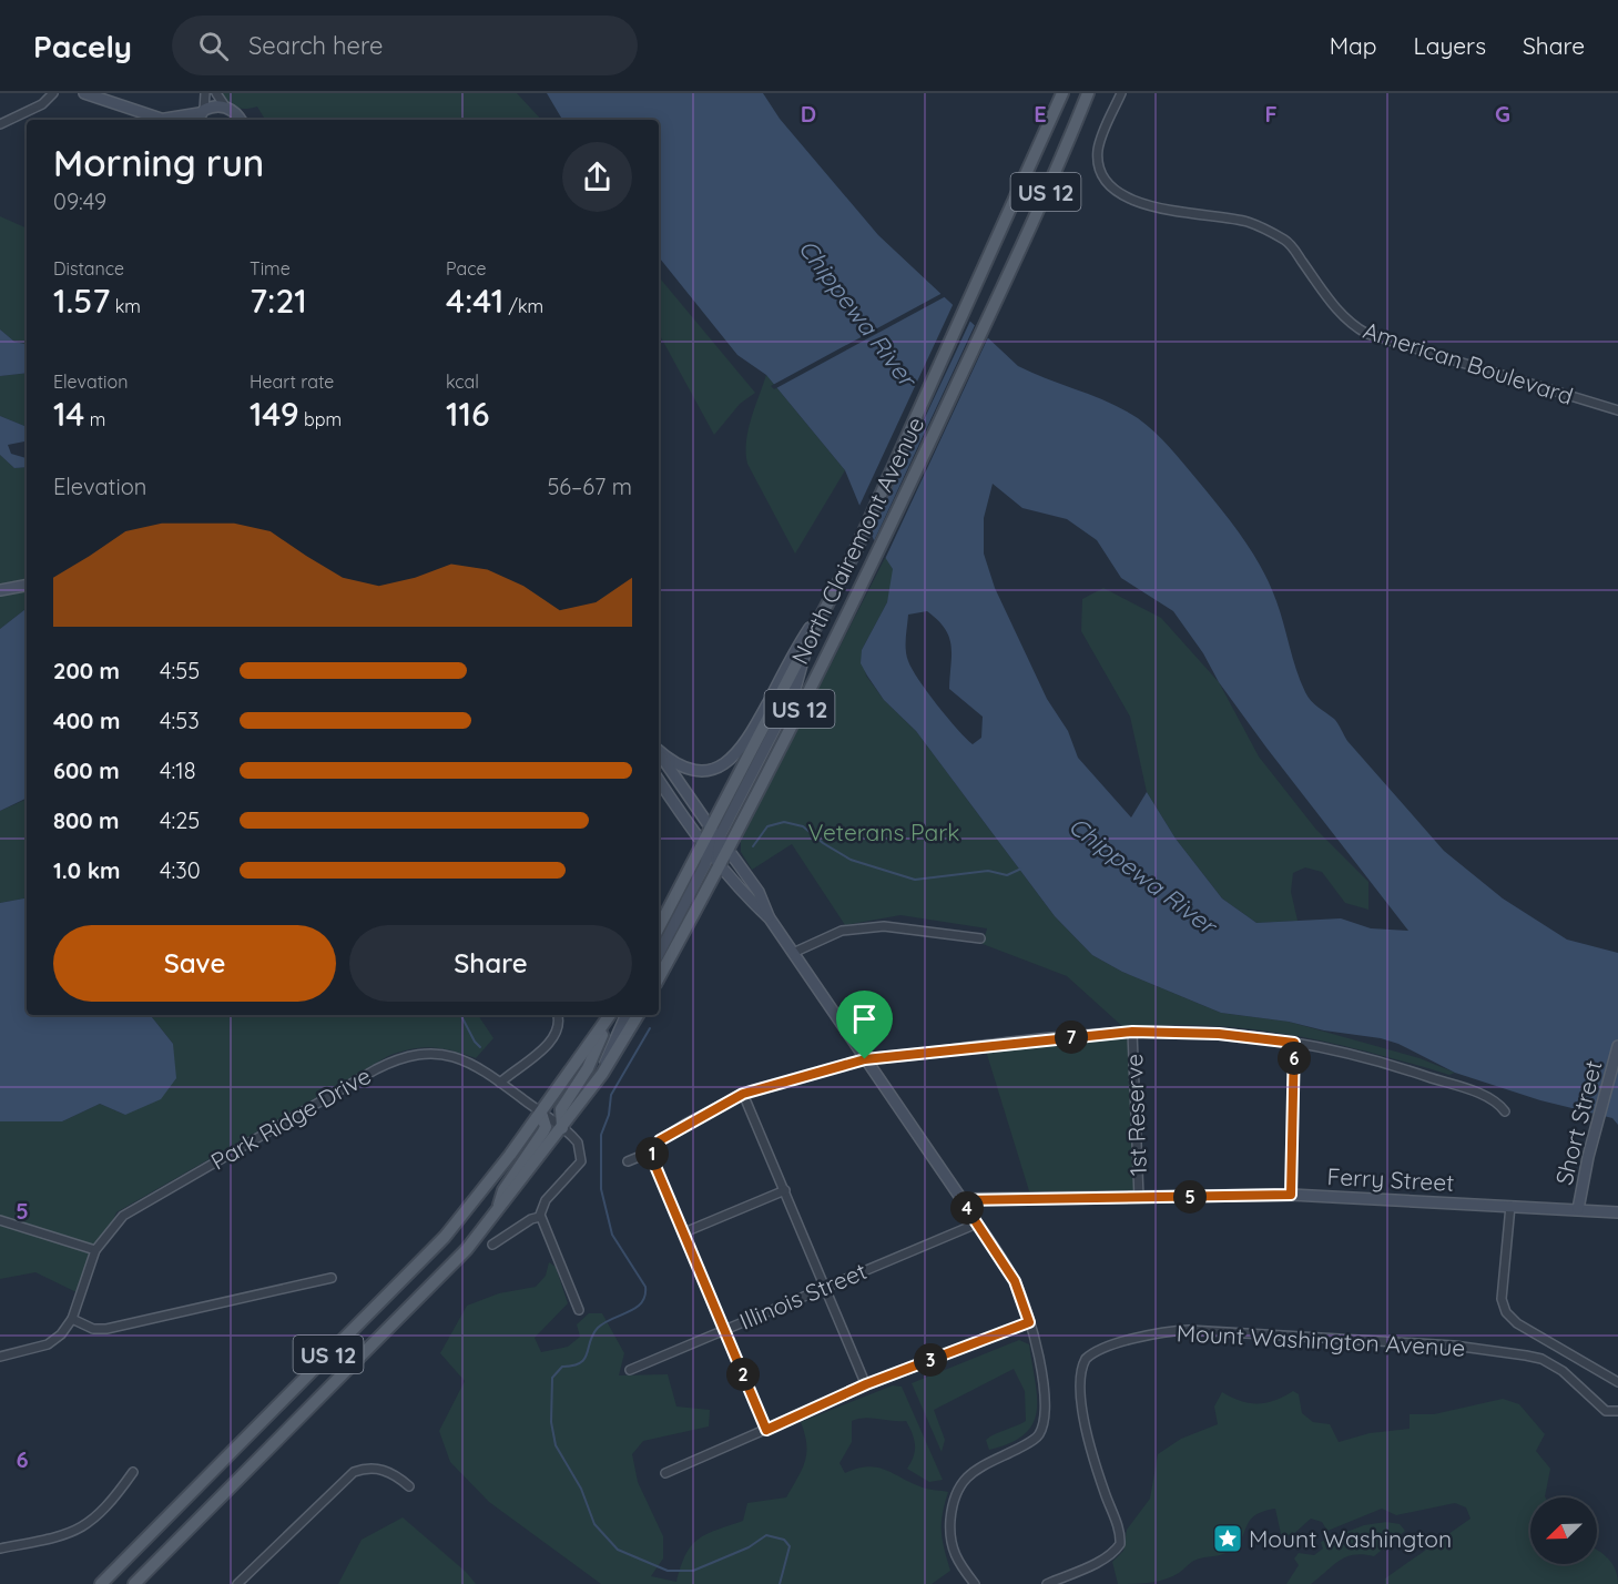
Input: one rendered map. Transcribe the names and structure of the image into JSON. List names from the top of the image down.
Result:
{
  "streets": {
    "main road": [
      "US 12",
      "North Clairemont Avenue",
      "Short Street",
      "Ferry Street"
    ],
    "street": [
      "American Boulevard",
      "1st Reserve",
      "Park Ridge Drive",
      "Illinois Street",
      "Mount Washington Avenue"
    ]
  },
  "crossings": [
    ["US 12", "Park Ridge Drive"],
    ["1st Reserve", "Ferry Street"],
    ["Short Street", "Ferry Street"]
  ],
  "water": ["Chippewa River"],
  "parks": ["Veterans Park"],
  "places": {
    "place": ["Mount Washington"]
  },
  "north": "bottom left",
  "page": {
    "header": "Pacely",
    "search": "Search here",
    "nav": ["Map", "Layers", "Share"],
    "heading": ["Morning run", "09:49"],
    "stats": [
      ["Distance", "1.57 km"],
      ["Time", "7:21"],
      ["Pace", "4:41 /km"],
      ["Elevation", "14 m"],
      ["Heart rate", "149 bpm"],
      ["kcal", "116"]
    ],
    "chart": ["Elevation", "56–67 m"],
    "list": [
      {
        "name": "200 m",
        "note": "4:55"
      },
      {
        "name": "400 m",
        "note": "4:53"
      },
      {
        "name": "600 m",
        "note": "4:18"
      },
      {
        "name": "800 m",
        "note": "4:25"
      },
      {
        "name": "1.0 km",
        "note": "4:30"
      }
    ],
    "buttons": ["Save", "Share"],
    "pins": [
      "7",
      "6",
      "1",
      "5",
      "4",
      "3",
      "2"
    ]
  },
  "grid": {
    "columns": [
      "D",
      "E",
      "F",
      "G"
    ],
    "rows": ["5", "6"]
  }
}
